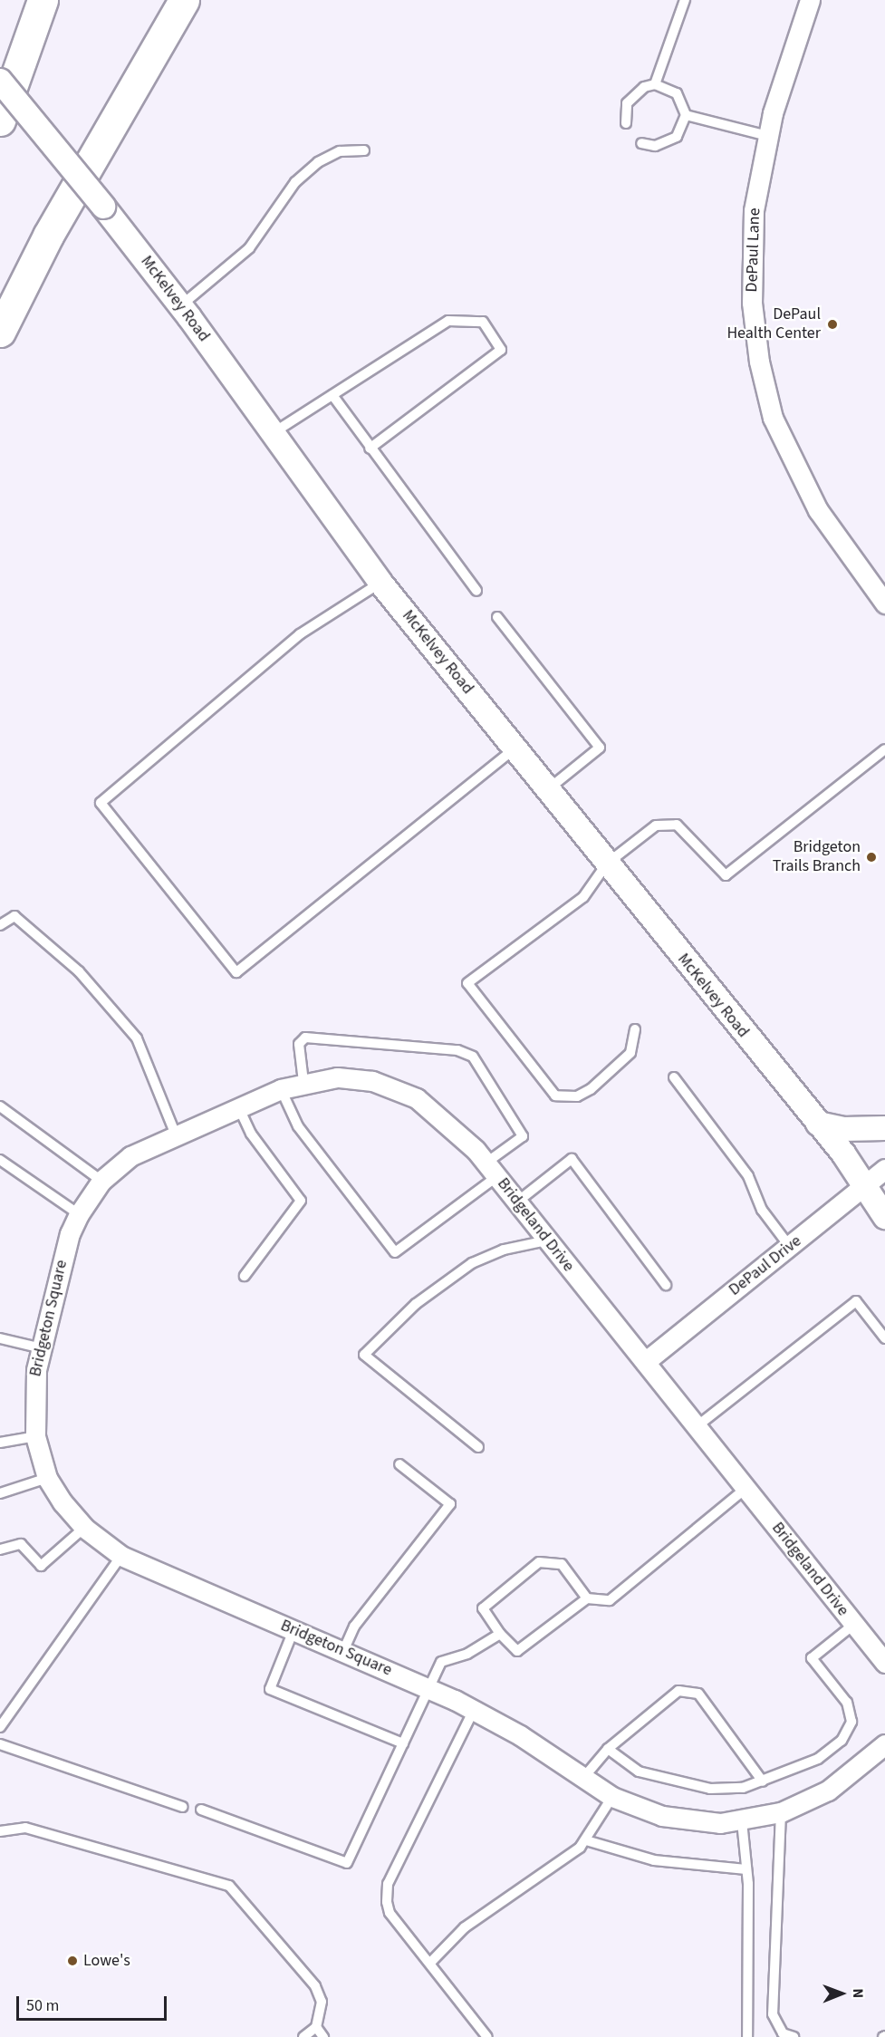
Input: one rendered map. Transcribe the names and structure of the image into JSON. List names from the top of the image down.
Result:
{
  "streets": {
    "street": [
      "DePaul Lane",
      "McKelvey Road",
      "Bridgeland Drive",
      "DePaul Drive",
      "Bridgeton Square"
    ]
  },
  "crossings": [
    ["McKelvey Road", "DePaul Drive"],
    ["Bridgeland Drive", "DePaul Drive"],
    ["Bridgeland Drive", "Bridgeton Square"]
  ],
  "places": ["DePaul Health Center", "Bridgeton Trails Branch", "Lowe's"],
  "scale_bar": "50 m",
  "north": "right"
}
